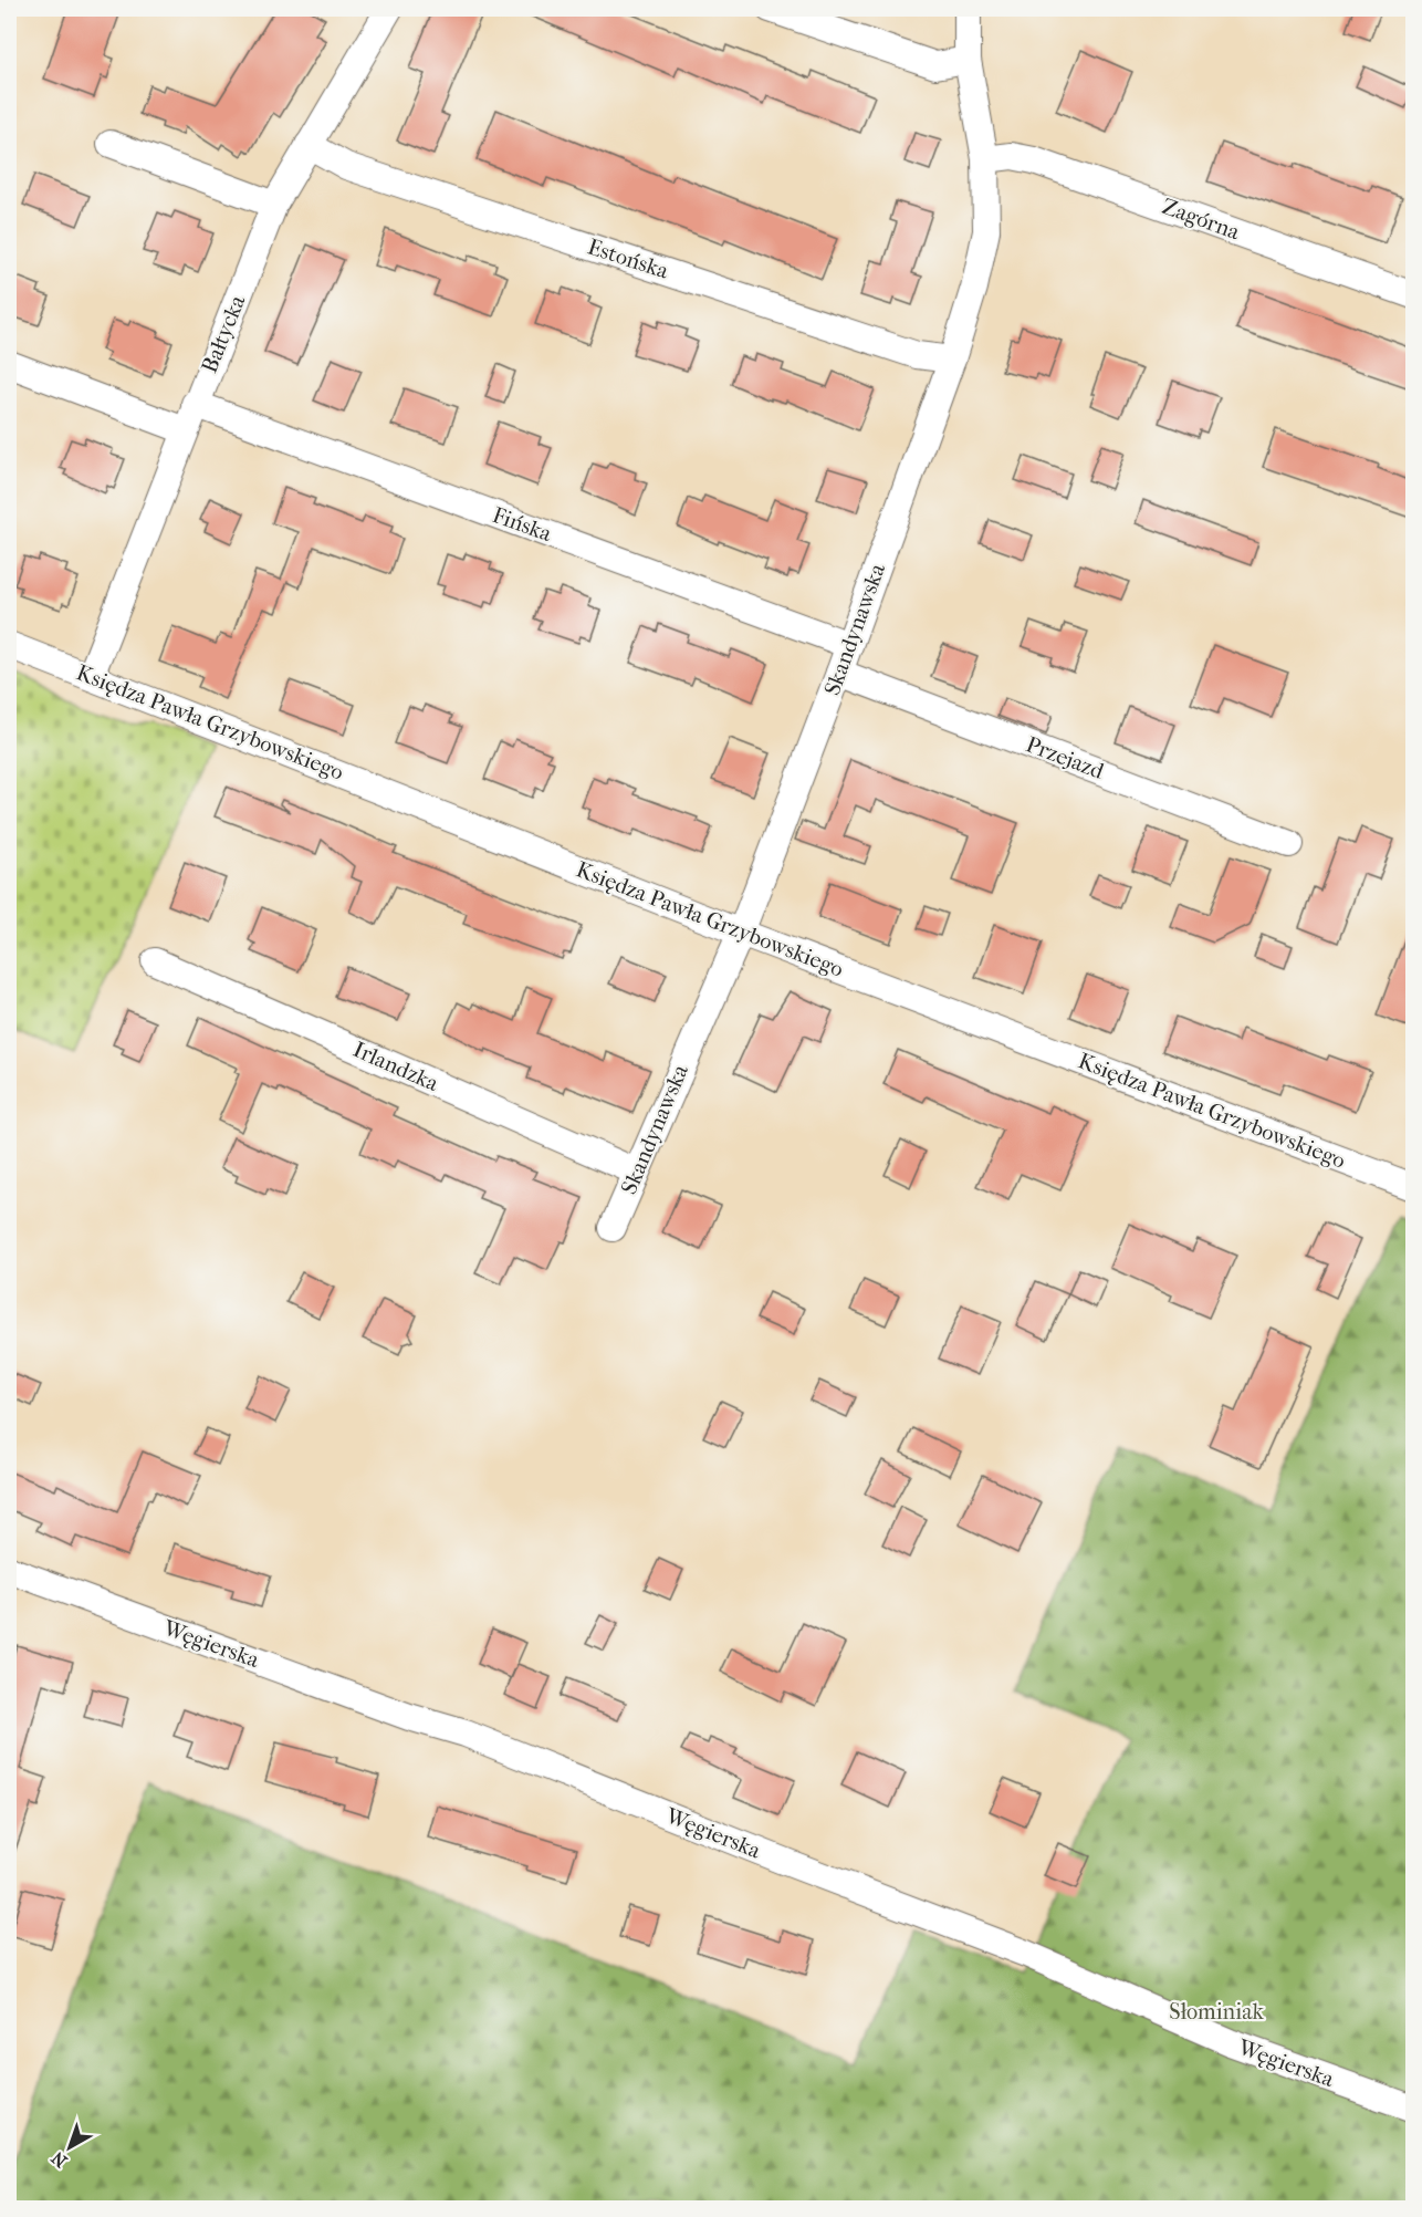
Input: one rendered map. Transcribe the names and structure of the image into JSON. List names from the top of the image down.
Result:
{
  "streets": {
    "street": [
      "Zagórna",
      "Estońska",
      "Bałtycka",
      "Fińska",
      "Skandynawska",
      "Księdza Pawła Grzybowskiego",
      "Przejazd",
      "Irlandzka",
      "Węgierska"
    ]
  },
  "crossings": [
    ["Zagórna", "Skandynawska"],
    ["Estońska", "Bałtycka"],
    ["Estońska", "Skandynawska"],
    ["Bałtycka", "Fińska"],
    ["Bałtycka", "Księdza Pawła Grzybowskiego"],
    ["Fińska", "Skandynawska"],
    ["Skandynawska", "Księdza Pawła Grzybowskiego"],
    ["Skandynawska", "Przejazd"],
    ["Skandynawska", "Irlandzka"]
  ],
  "parks": ["Słominiak"],
  "north": "bottom left"
}
